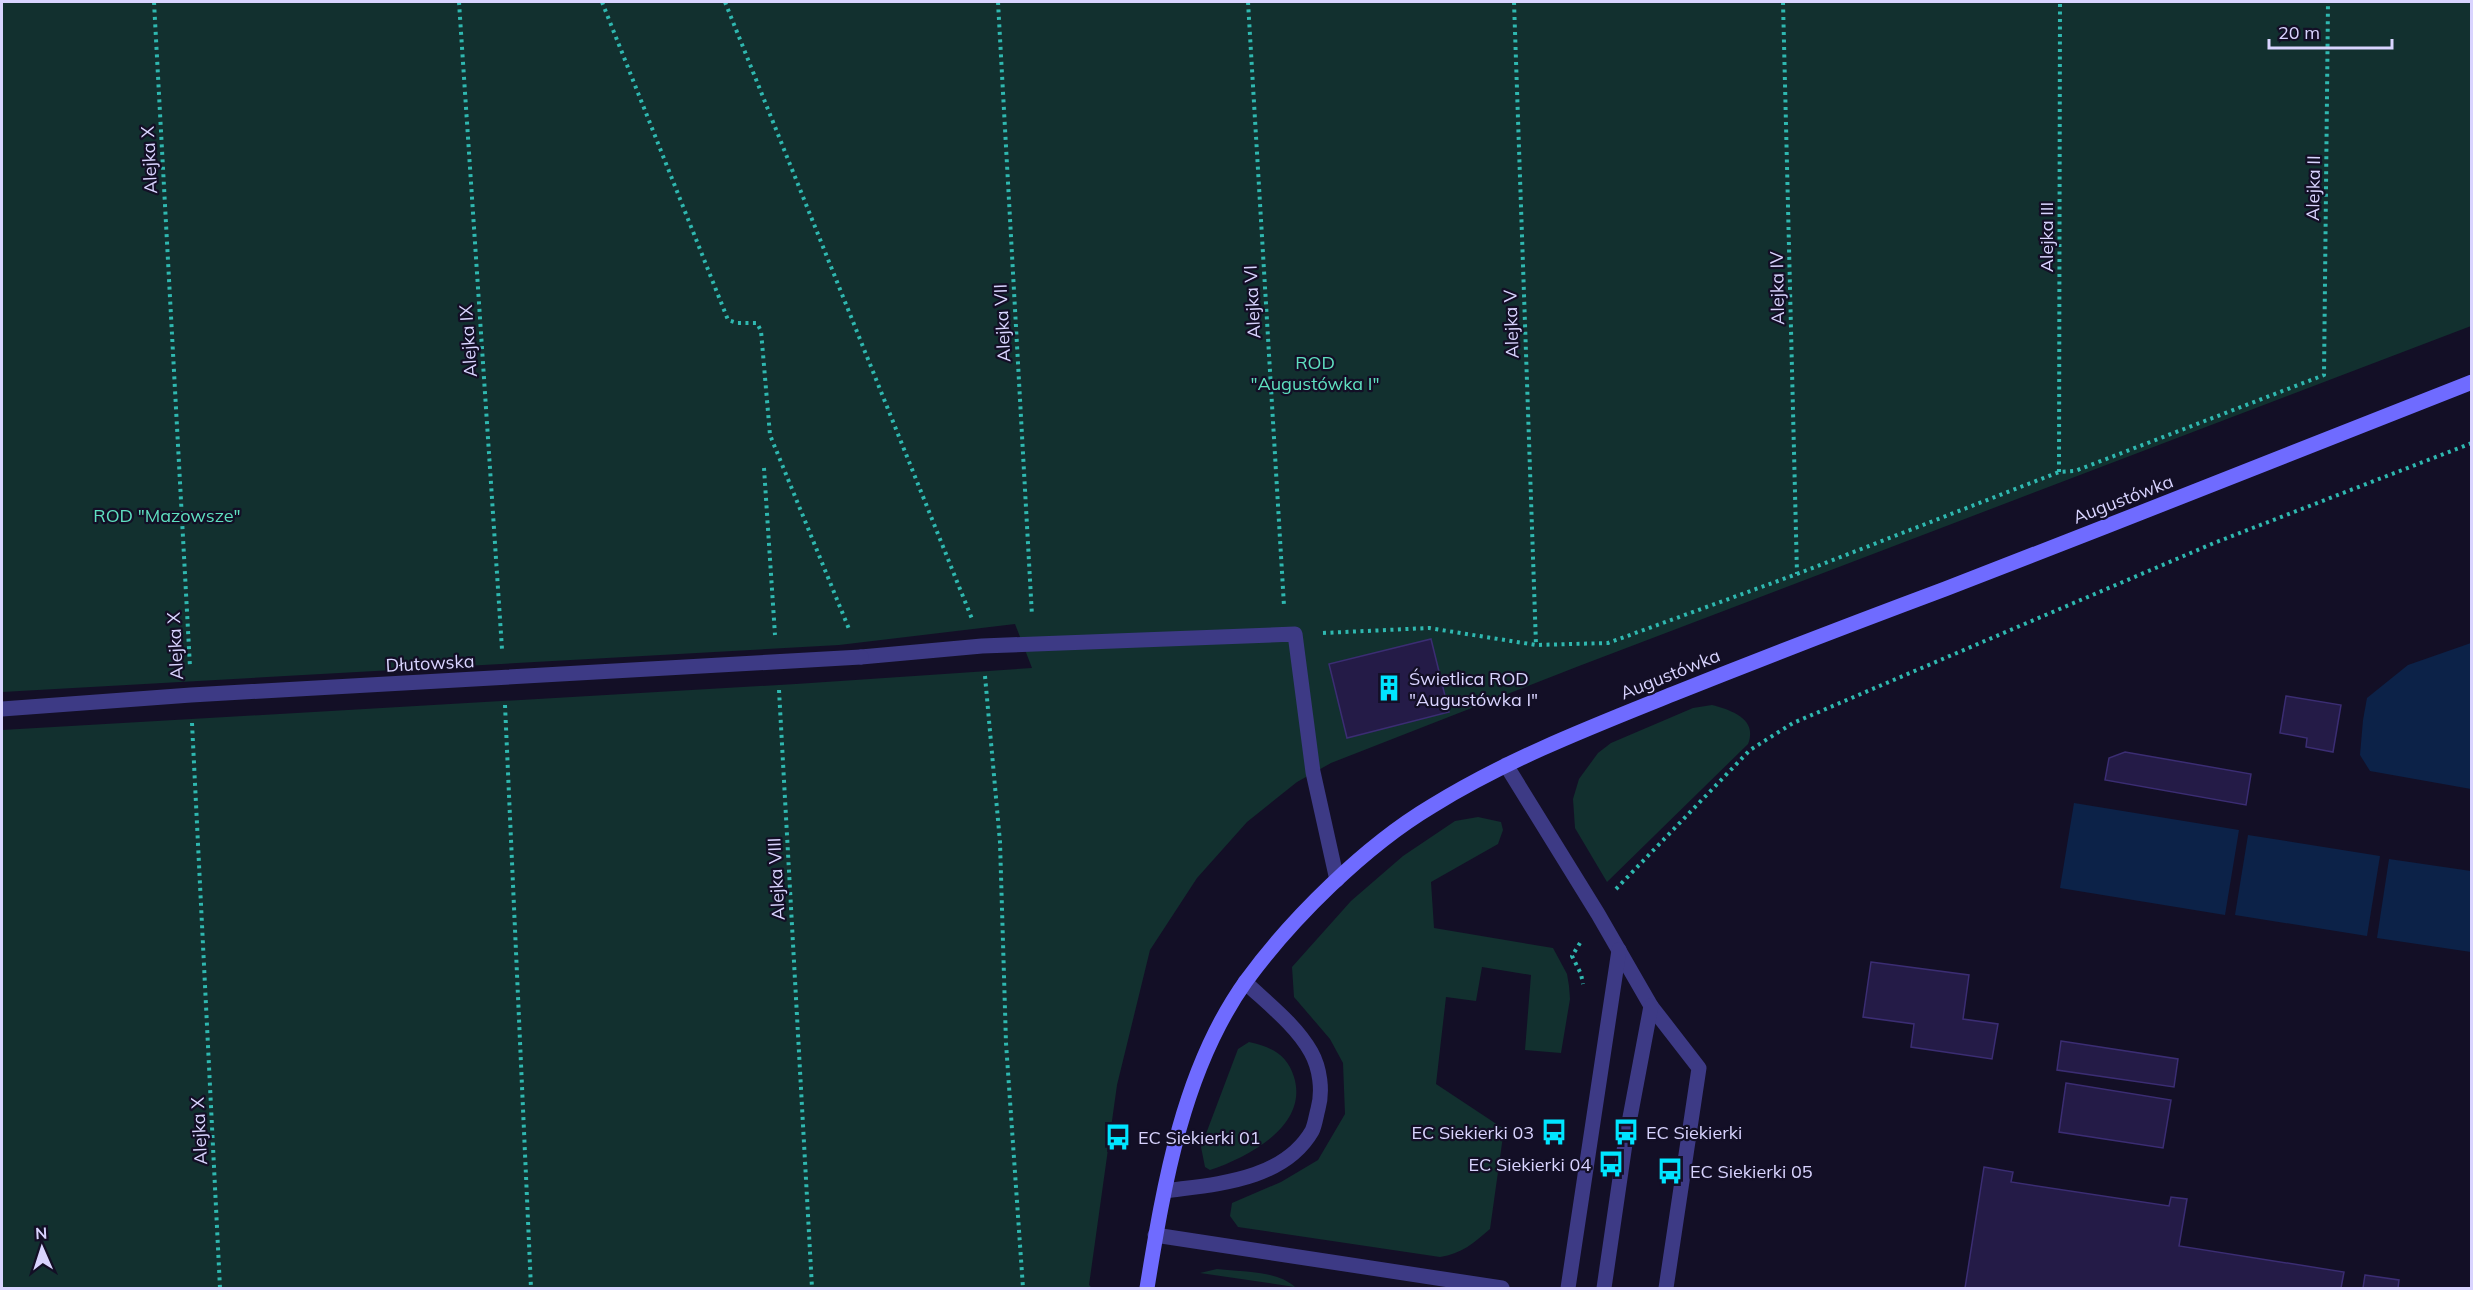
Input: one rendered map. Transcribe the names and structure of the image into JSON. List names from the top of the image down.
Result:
{
  "streets": {
    "street": ["Augustówka", "Dłutowska"],
    "path": [
      "Alejka X",
      "Alejka II",
      "Alejka III",
      "Alejka IV",
      "Alejka VI",
      "Alejka VII",
      "Alejka V",
      "Alejka IX",
      "Alejka VIII"
    ]
  },
  "crossings": [
    ["Alejka X", "Dłutowska"],
    ["Alejka II", "Alejka III"],
    ["Alejka VI", "Dłutowska"],
    ["Alejka VII", "Dłutowska"],
    ["Alejka IX", "Dłutowska"],
    ["Dłutowska", "Alejka VIII"]
  ],
  "parks": ["ROD \"Augustówka I\"", "ROD \"Mazowsze\""],
  "places": {
    "building": ["Świetlica ROD \"Augustówka I\""],
    "bus stop": [
      "EC Siekierki 03",
      "EC Siekierki",
      "EC Siekierki 01",
      "EC Siekierki 04",
      "EC Siekierki 05"
    ]
  },
  "scale_bar": "20 m",
  "north": "top"
}
